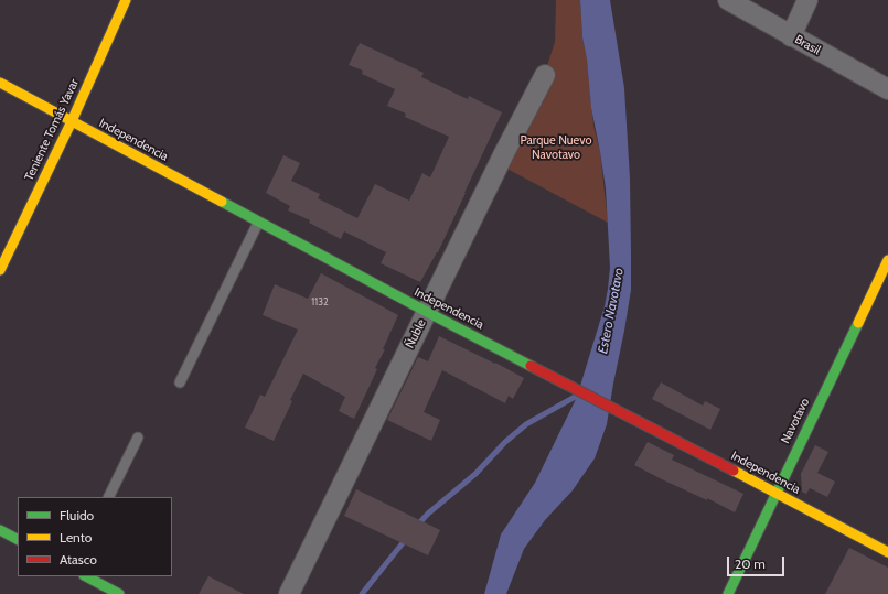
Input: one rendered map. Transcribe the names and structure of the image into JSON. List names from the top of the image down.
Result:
{
  "streets": {
    "street": [
      "Brasil",
      "Teniente Tomás Yavar",
      "Independencia",
      "Ñuble",
      "Navotavo"
    ]
  },
  "crossings": [
    ["Teniente Tomás Yavar", "Independencia"],
    ["Independencia", "Ñuble"],
    ["Independencia", "Navotavo"]
  ],
  "water": ["Estero Navotavo"],
  "parks": ["Parque Nuevo Navotavo"],
  "house_numbers": ["1132"],
  "legend": ["Fluido", "Lento", "Atasco"],
  "scale_bar": "20 m"
}
